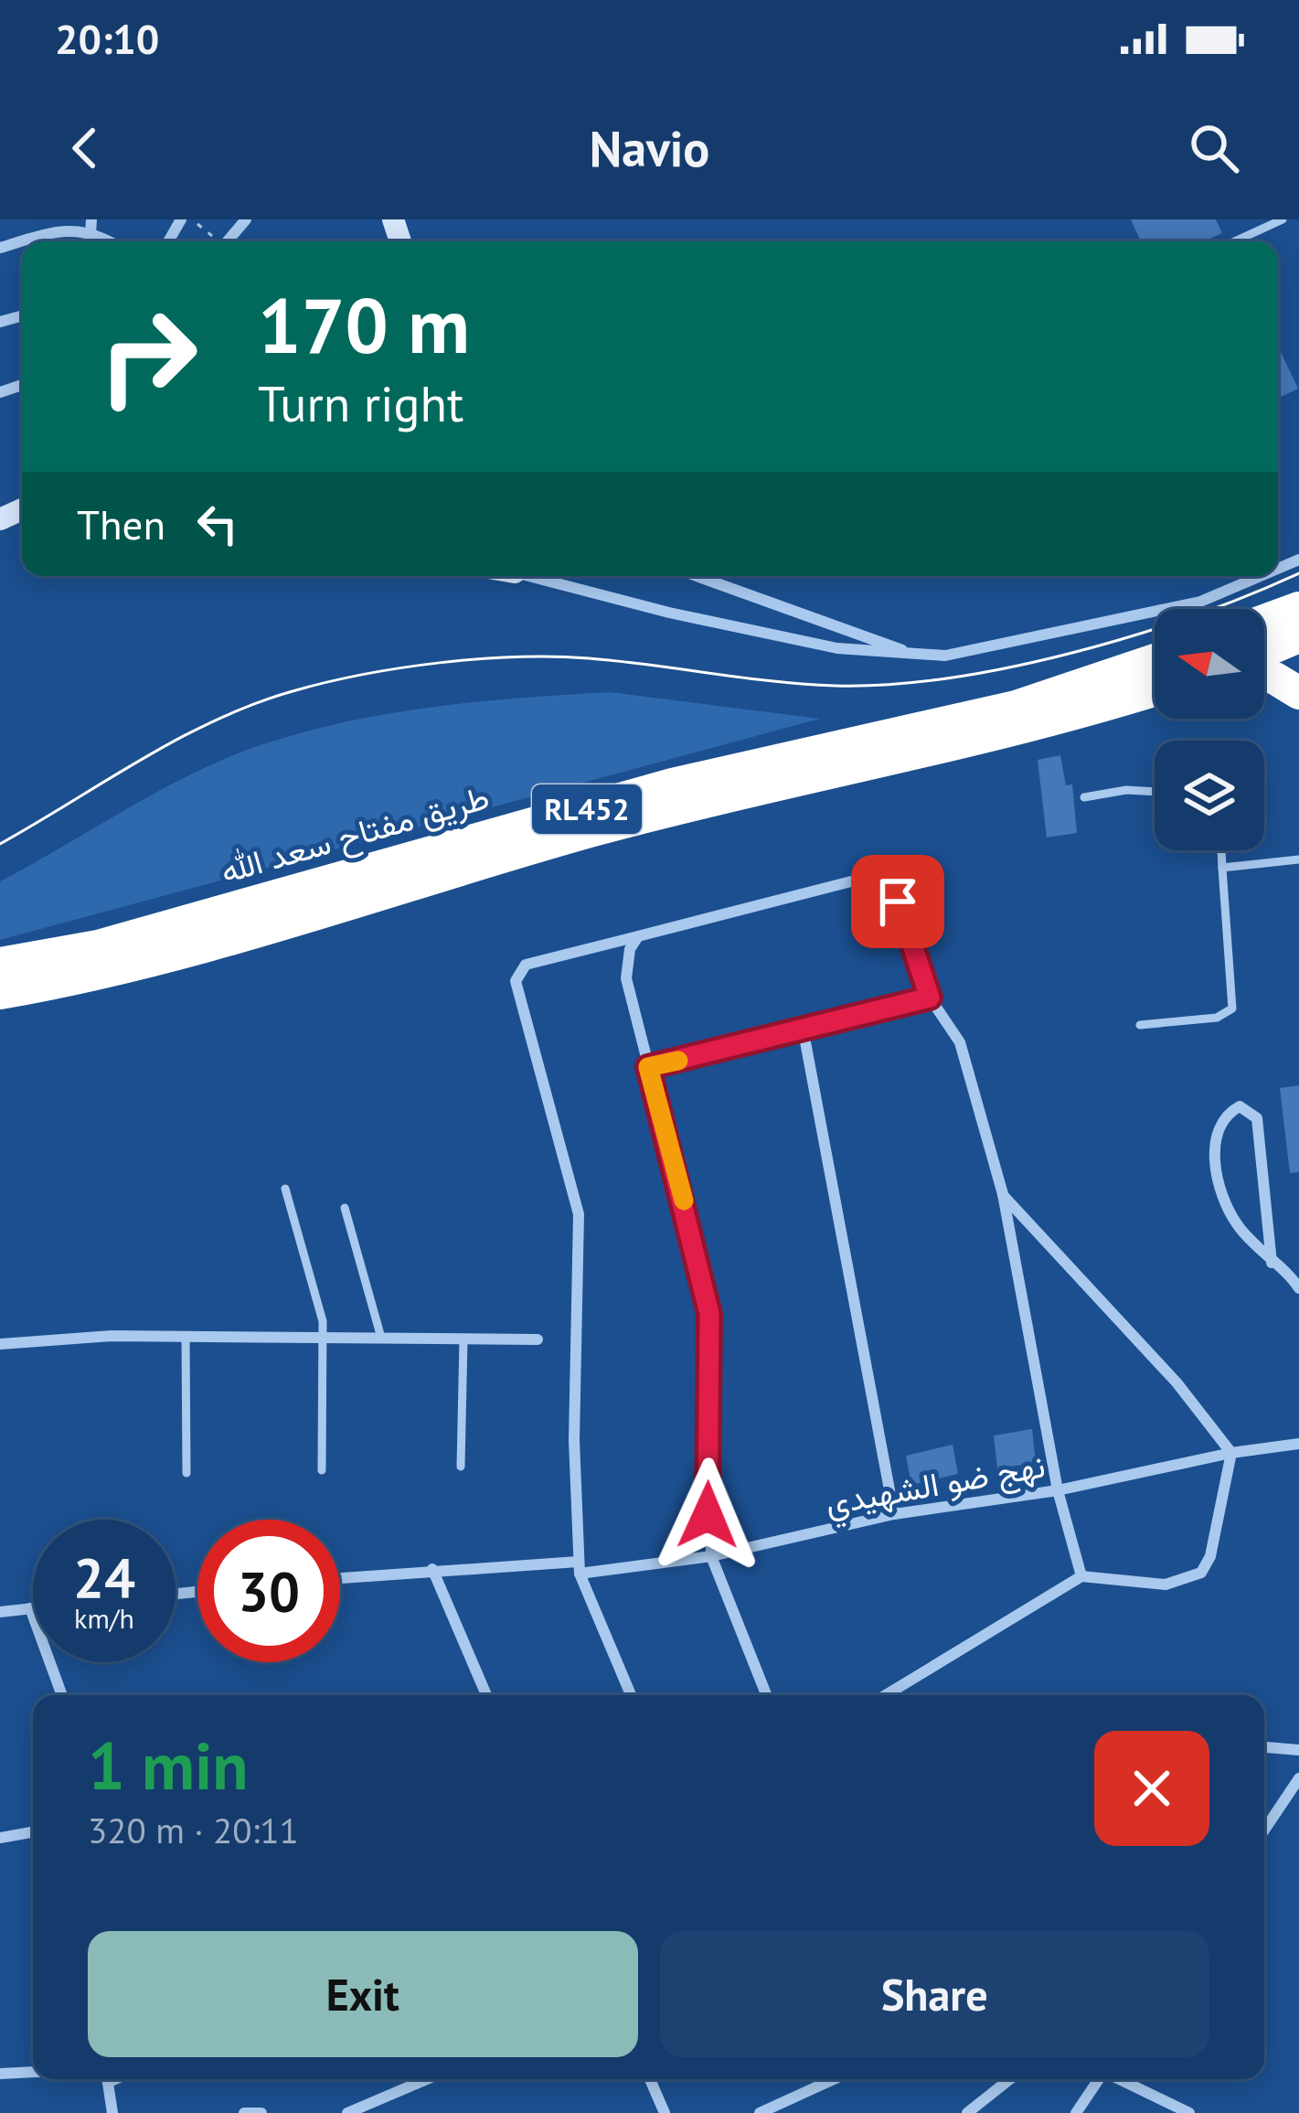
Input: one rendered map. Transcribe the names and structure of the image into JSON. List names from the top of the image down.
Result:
{
  "streets": {
    "highway": ["RL452", "طريق مفتاح سعد الله"],
    "street": ["نهج ضو الشهيدي"]
  },
  "north": "left",
  "page": {
    "status": "20:10",
    "header": "Navio",
    "turn": ["170 m", "Turn right"],
    "then": "Then",
    "speed": "24 km/h",
    "limit": "30",
    "heading": ["1 min", "320 m · 20:11"],
    "buttons": ["Exit", "Share"]
  }
}
